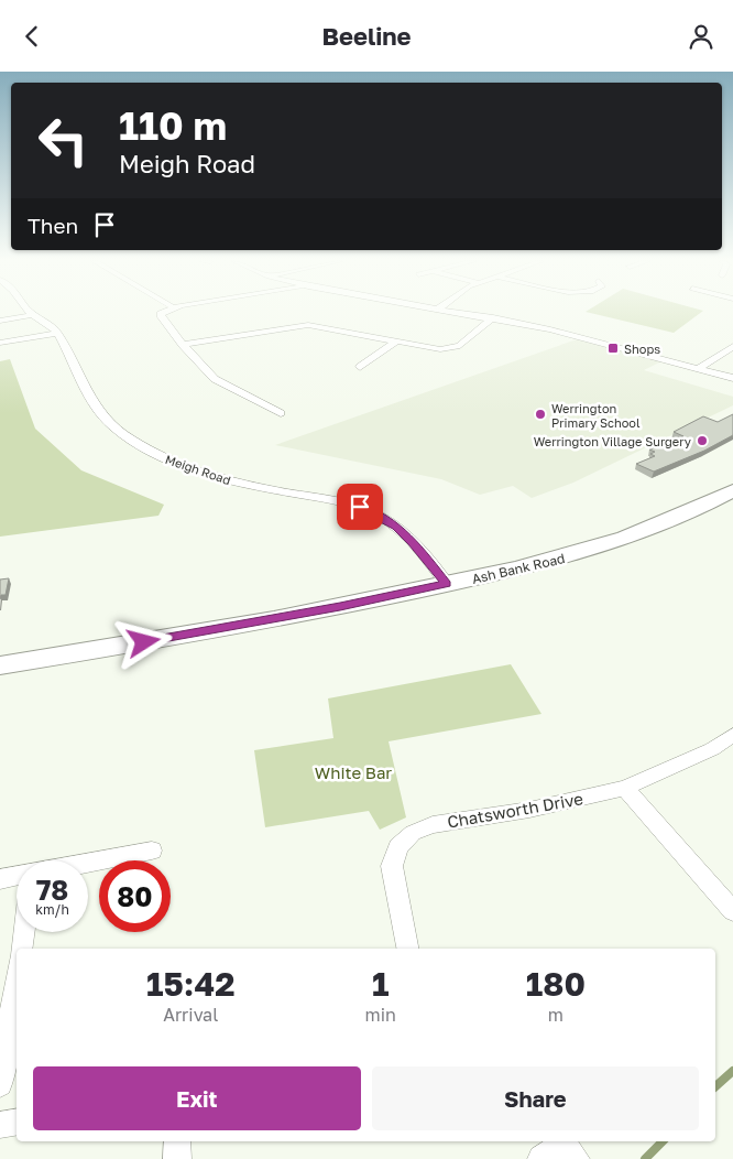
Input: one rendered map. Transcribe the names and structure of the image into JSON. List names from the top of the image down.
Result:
{
  "streets": {
    "highway": ["Ash Bank Road"],
    "street": ["Meigh Road", "Chatsworth Drive"]
  },
  "crossings": [
    ["Meigh Road", "Ash Bank Road"]
  ],
  "parks": ["White Bar"],
  "places": {
    "transit": ["Shops"],
    "other": ["Werrington Primary School", "Werrington Village Surgery"]
  },
  "page": {
    "header": "Beeline",
    "turn": ["110 m", "Meigh Road"],
    "then": "Then",
    "speed": "78 km/h",
    "limit": "80",
    "eta": [
      "15:42",
      "Arrival",
      "1",
      "min",
      "180",
      "m"
    ],
    "buttons": ["Exit", "Share"]
  }
}
